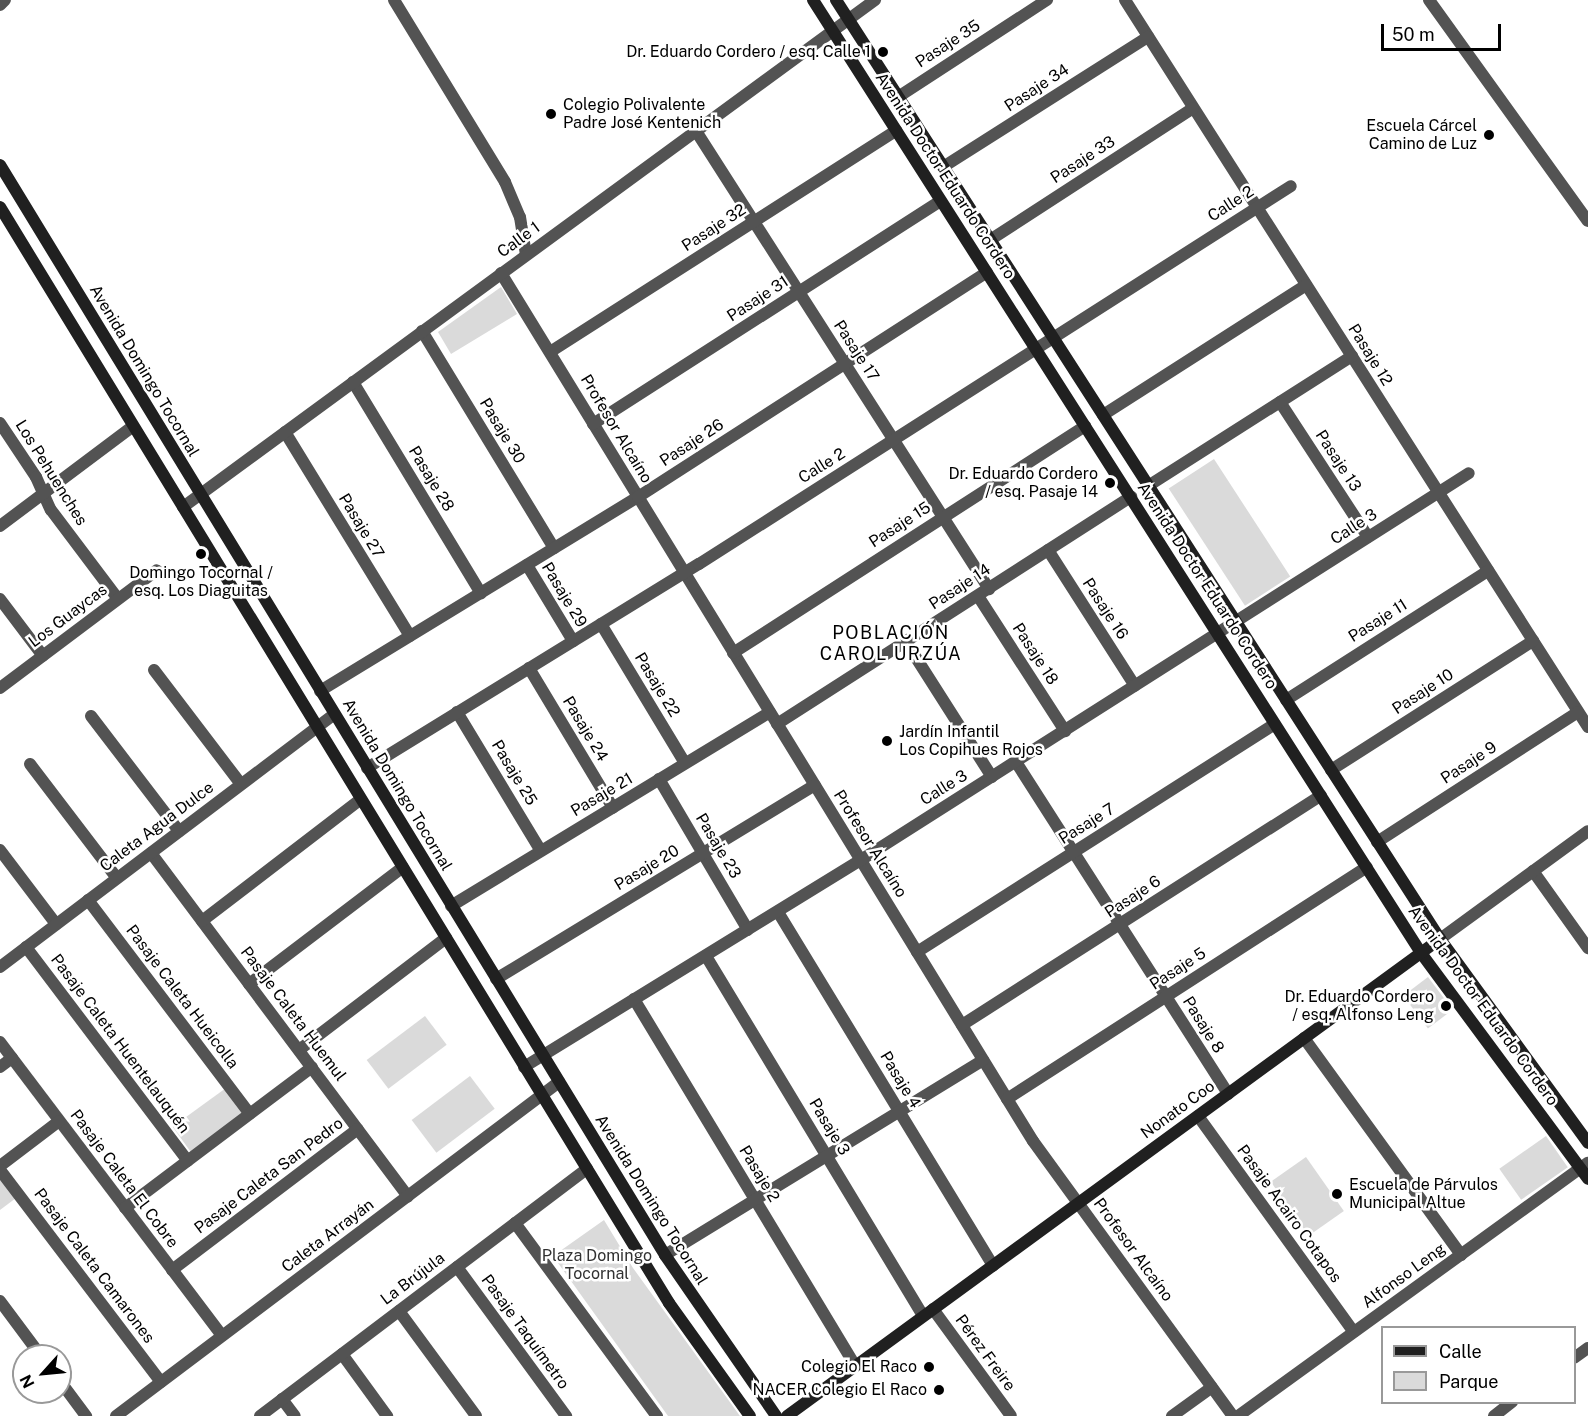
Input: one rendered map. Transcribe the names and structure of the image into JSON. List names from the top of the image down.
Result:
{
  "streets": {
    "main road": ["Avenida Doctor Eduardo Cordero", "Avenida Domingo Tocornal", "Nonato Coo"],
    "street": [
      "Pasaje 35",
      "Pasaje 34",
      "Pasaje 33",
      "Calle 2",
      "Pasaje 32",
      "Calle 1",
      "Pasaje 31",
      "Pasaje 17",
      "Pasaje 12",
      "Profesor Alcaíno",
      "Pasaje 30",
      "Pasaje 26",
      "Pasaje 13",
      "Los Pehuenches",
      "Pasaje 28",
      "Pasaje 15",
      "Pasaje 27",
      "Calle 3",
      "Pasaje 14",
      "Pasaje 29",
      "Pasaje 16",
      "Los Guaycas",
      "Pasaje 11",
      "Pasaje 18",
      "Pasaje 22",
      "Pasaje 10",
      "Pasaje 24",
      "Pasaje 9",
      "Pasaje 25",
      "Pasaje 21",
      "Pasaje 7",
      "Caleta Agua Dulce",
      "Pasaje 23",
      "Pasaje 20",
      "Pasaje 6",
      "Pasaje 5",
      "Pasaje Caleta Hueicolla",
      "Pasaje Caleta Huemul",
      "Pasaje 8",
      "Pasaje Caleta Huentelauquén",
      "Pasaje 4",
      "Pasaje 3",
      "Pasaje 2",
      "Pasaje Caleta San Pedro",
      "Pasaje Caleta El Cobre",
      "Pasaje Acairo Cotapos",
      "Caleta Arrayán",
      "Pasaje Caleta Camarones",
      "Alfonso Leng",
      "La Brújula",
      "Pasaje Taquímetro",
      "Pérez Freire"
    ]
  },
  "crossings": [
    ["Pasaje 35", "Avenida Doctor Eduardo Cordero"],
    ["Pasaje 34", "Avenida Doctor Eduardo Cordero"],
    ["Pasaje 34", "Pasaje 12"],
    ["Pasaje 33", "Avenida Doctor Eduardo Cordero"],
    ["Pasaje 33", "Pasaje 12"],
    ["Avenida Doctor Eduardo Cordero", "Calle 2"],
    ["Avenida Doctor Eduardo Cordero", "Pasaje 32"],
    ["Avenida Doctor Eduardo Cordero", "Calle 1"],
    ["Avenida Doctor Eduardo Cordero", "Pasaje 31"],
    ["Avenida Doctor Eduardo Cordero", "Pasaje 26"],
    ["Avenida Doctor Eduardo Cordero", "Pasaje 15"],
    ["Avenida Doctor Eduardo Cordero", "Calle 3"],
    ["Avenida Doctor Eduardo Cordero", "Pasaje 14"],
    ["Avenida Doctor Eduardo Cordero", "Pasaje 11"],
    ["Avenida Doctor Eduardo Cordero", "Pasaje 10"],
    ["Avenida Doctor Eduardo Cordero", "Pasaje 9"],
    ["Avenida Doctor Eduardo Cordero", "Pasaje 7"],
    ["Avenida Doctor Eduardo Cordero", "Pasaje 6"],
    ["Avenida Doctor Eduardo Cordero", "Pasaje 5"],
    ["Avenida Doctor Eduardo Cordero", "Nonato Coo"],
    ["Avenida Doctor Eduardo Cordero", "Alfonso Leng"],
    ["Calle 2", "Pasaje 17"],
    ["Calle 2", "Pasaje 12"],
    ["Calle 2", "Avenida Domingo Tocornal"],
    ["Calle 2", "Profesor Alcaíno"],
    ["Calle 2", "Pasaje 29"],
    ["Calle 2", "Pasaje 22"],
    ["Calle 2", "Pasaje 24"],
    ["Calle 2", "Pasaje 25"],
    ["Pasaje 32", "Pasaje 17"],
    ["Pasaje 32", "Profesor Alcaíno"],
    ["Calle 1", "Pasaje 17"],
    ["Calle 1", "Avenida Domingo Tocornal"],
    ["Calle 1", "Profesor Alcaíno"],
    ["Calle 1", "Pasaje 30"],
    ["Calle 1", "Pasaje 28"],
    ["Calle 1", "Pasaje 27"],
    ["Pasaje 31", "Pasaje 17"],
    ["Pasaje 31", "Profesor Alcaíno"],
    ["Pasaje 17", "Pasaje 26"],
    ["Pasaje 17", "Pasaje 15"],
    ["Pasaje 17", "Pasaje 14"],
    ["Pasaje 17", "Pasaje 18"],
    ["Pasaje 12", "Calle 3"],
    ["Pasaje 12", "Pasaje 11"],
    ["Pasaje 12", "Pasaje 10"],
    ["Pasaje 12", "Pasaje 9"],
    ["Avenida Domingo Tocornal", "Pasaje 26"],
    ["Avenida Domingo Tocornal", "Calle 3"],
    ["Avenida Domingo Tocornal", "Pasaje 21"],
    ["Avenida Domingo Tocornal", "Caleta Agua Dulce"],
    ["Avenida Domingo Tocornal", "Pasaje 20"],
    ["Avenida Domingo Tocornal", "Caleta Arrayán"],
    ["Profesor Alcaíno", "Pasaje 26"],
    ["Profesor Alcaíno", "Pasaje 15"],
    ["Profesor Alcaíno", "Calle 3"],
    ["Profesor Alcaíno", "Pasaje 14"],
    ["Profesor Alcaíno", "Pasaje 21"],
    ["Profesor Alcaíno", "Pasaje 7"],
    ["Profesor Alcaíno", "Pasaje 20"],
    ["Profesor Alcaíno", "Pasaje 6"],
    ["Profesor Alcaíno", "Pasaje 5"],
    ["Profesor Alcaíno", "Nonato Coo"],
    ["Pasaje 30", "Pasaje 26"],
    ["Pasaje 26", "Pasaje 28"],
    ["Pasaje 26", "Pasaje 27"],
    ["Pasaje 26", "Pasaje 29"],
    ["Pasaje 13", "Calle 3"],
    ["Los Pehuenches", "Los Guaycas"],
    ["Calle 3", "Pasaje 16"],
    ["Calle 3", "Pasaje 18"],
    ["Calle 3", "Pasaje 23"],
    ["Calle 3", "Pasaje 8"],
    ["Calle 3", "Pasaje 4"],
    ["Calle 3", "Pasaje 3"],
    ["Calle 3", "Pasaje 2"],
    ["Pasaje 14", "Pasaje 16"],
    ["Pasaje 14", "Pasaje 18"],
    ["Pasaje 22", "Pasaje 21"],
    ["Pasaje 24", "Pasaje 21"],
    ["Pasaje 25", "Pasaje 21"],
    ["Pasaje 21", "Pasaje 23"],
    ["Pasaje 7", "Pasaje 8"],
    ["Caleta Agua Dulce", "Pasaje Caleta Hueicolla"],
    ["Caleta Agua Dulce", "Pasaje Caleta Huemul"],
    ["Caleta Agua Dulce", "Pasaje Caleta Huentelauquén"],
    ["Pasaje 23", "Pasaje 20"],
    ["Pasaje 6", "Pasaje 8"],
    ["Pasaje 5", "Pasaje 8"],
    ["Pasaje Caleta Huemul", "Pasaje Caleta San Pedro"],
    ["Pasaje Caleta Huemul", "Caleta Arrayán"],
    ["Pasaje 8", "Nonato Coo"],
    ["Pasaje 4", "Nonato Coo"],
    ["Nonato Coo", "Pasaje 3"],
    ["Nonato Coo", "Pasaje 2"],
    ["Nonato Coo", "Pasaje Acairo Cotapos"],
    ["Nonato Coo", "Pérez Freire"],
    ["Pasaje 3", "Pérez Freire"],
    ["Pasaje Caleta San Pedro", "Pasaje Caleta El Cobre"],
    ["Pasaje Caleta El Cobre", "Caleta Arrayán"],
    ["Pasaje Acairo Cotapos", "Alfonso Leng"],
    ["Caleta Arrayán", "Pasaje Caleta Camarones"],
    ["La Brújula", "Pasaje Taquímetro"]
  ],
  "districts": ["POBLACIÓN CAROL URZÚA"],
  "parks": ["Plaza Domingo Tocornal"],
  "places": [
    "Dr. Eduardo Cordero / esq. Calle 1",
    "Colegio Polivalente Padre José Kentenich",
    "Escuela Cárcel Camino de Luz",
    "Dr. Eduardo Cordero / esq. Pasaje 14",
    "Domingo Tocornal / esq. Los Diaguitas",
    "Jardín Infantil Los Copihues Rojos",
    "Dr. Eduardo Cordero / esq. Alfonso Leng",
    "Escuela de Párvulos Municipal Altue",
    "Colegio El Raco",
    "NACER Colegio El Raco"
  ],
  "legend": ["Calle", "Parque"],
  "scale_bar": "50 m",
  "north": "bottom left"
}
